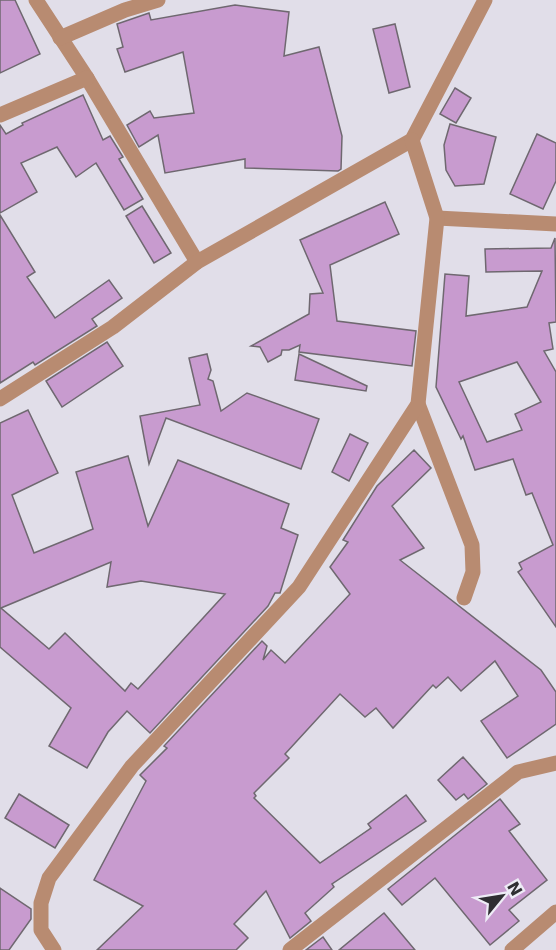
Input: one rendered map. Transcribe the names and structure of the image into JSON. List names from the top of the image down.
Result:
{
  "north": "top right"
}
